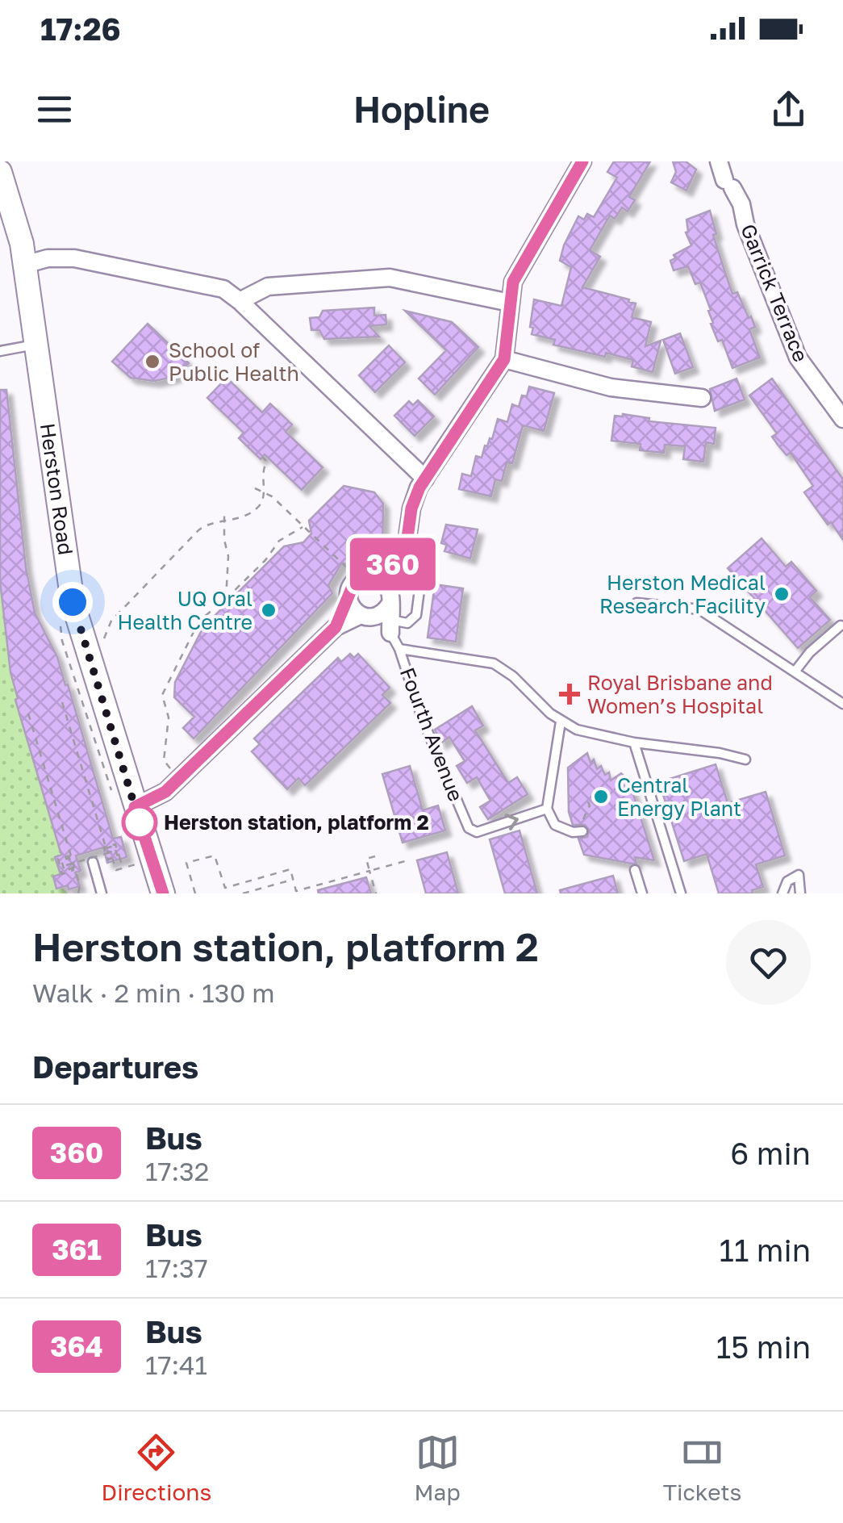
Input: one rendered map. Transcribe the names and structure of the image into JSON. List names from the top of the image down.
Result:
{
  "streets": {
    "main road": ["Herston Road"],
    "street": ["Garrick Terrace"],
    "lane": ["Fourth Avenue"]
  },
  "places": {
    "other": [
      "School of Public Health",
      "Herston Medical Research Facility",
      "UQ Oral Health Centre",
      "Central Energy Plant",
      "Herston station, platform 2"
    ],
    "health": ["Royal Brisbane and Women’s Hospital"]
  },
  "lines": ["bus line 360"],
  "page": {
    "status": "17:26",
    "header": "Hopline",
    "on_map": "360",
    "heading": [
      ["Herston station, platform 2", "Walk · 2 min · 130 m"],
      "Departures"
    ],
    "list": [
      {
        "mark": "360",
        "name": "Bus",
        "note": "17:32",
        "value": "6 min"
      },
      {
        "mark": "361",
        "name": "Bus",
        "note": "17:37",
        "value": "11 min"
      },
      {
        "mark": "364",
        "name": "Bus",
        "note": "17:41",
        "value": "15 min"
      }
    ],
    "tabs": ["Directions", "Map", "Tickets"]
  }
}
